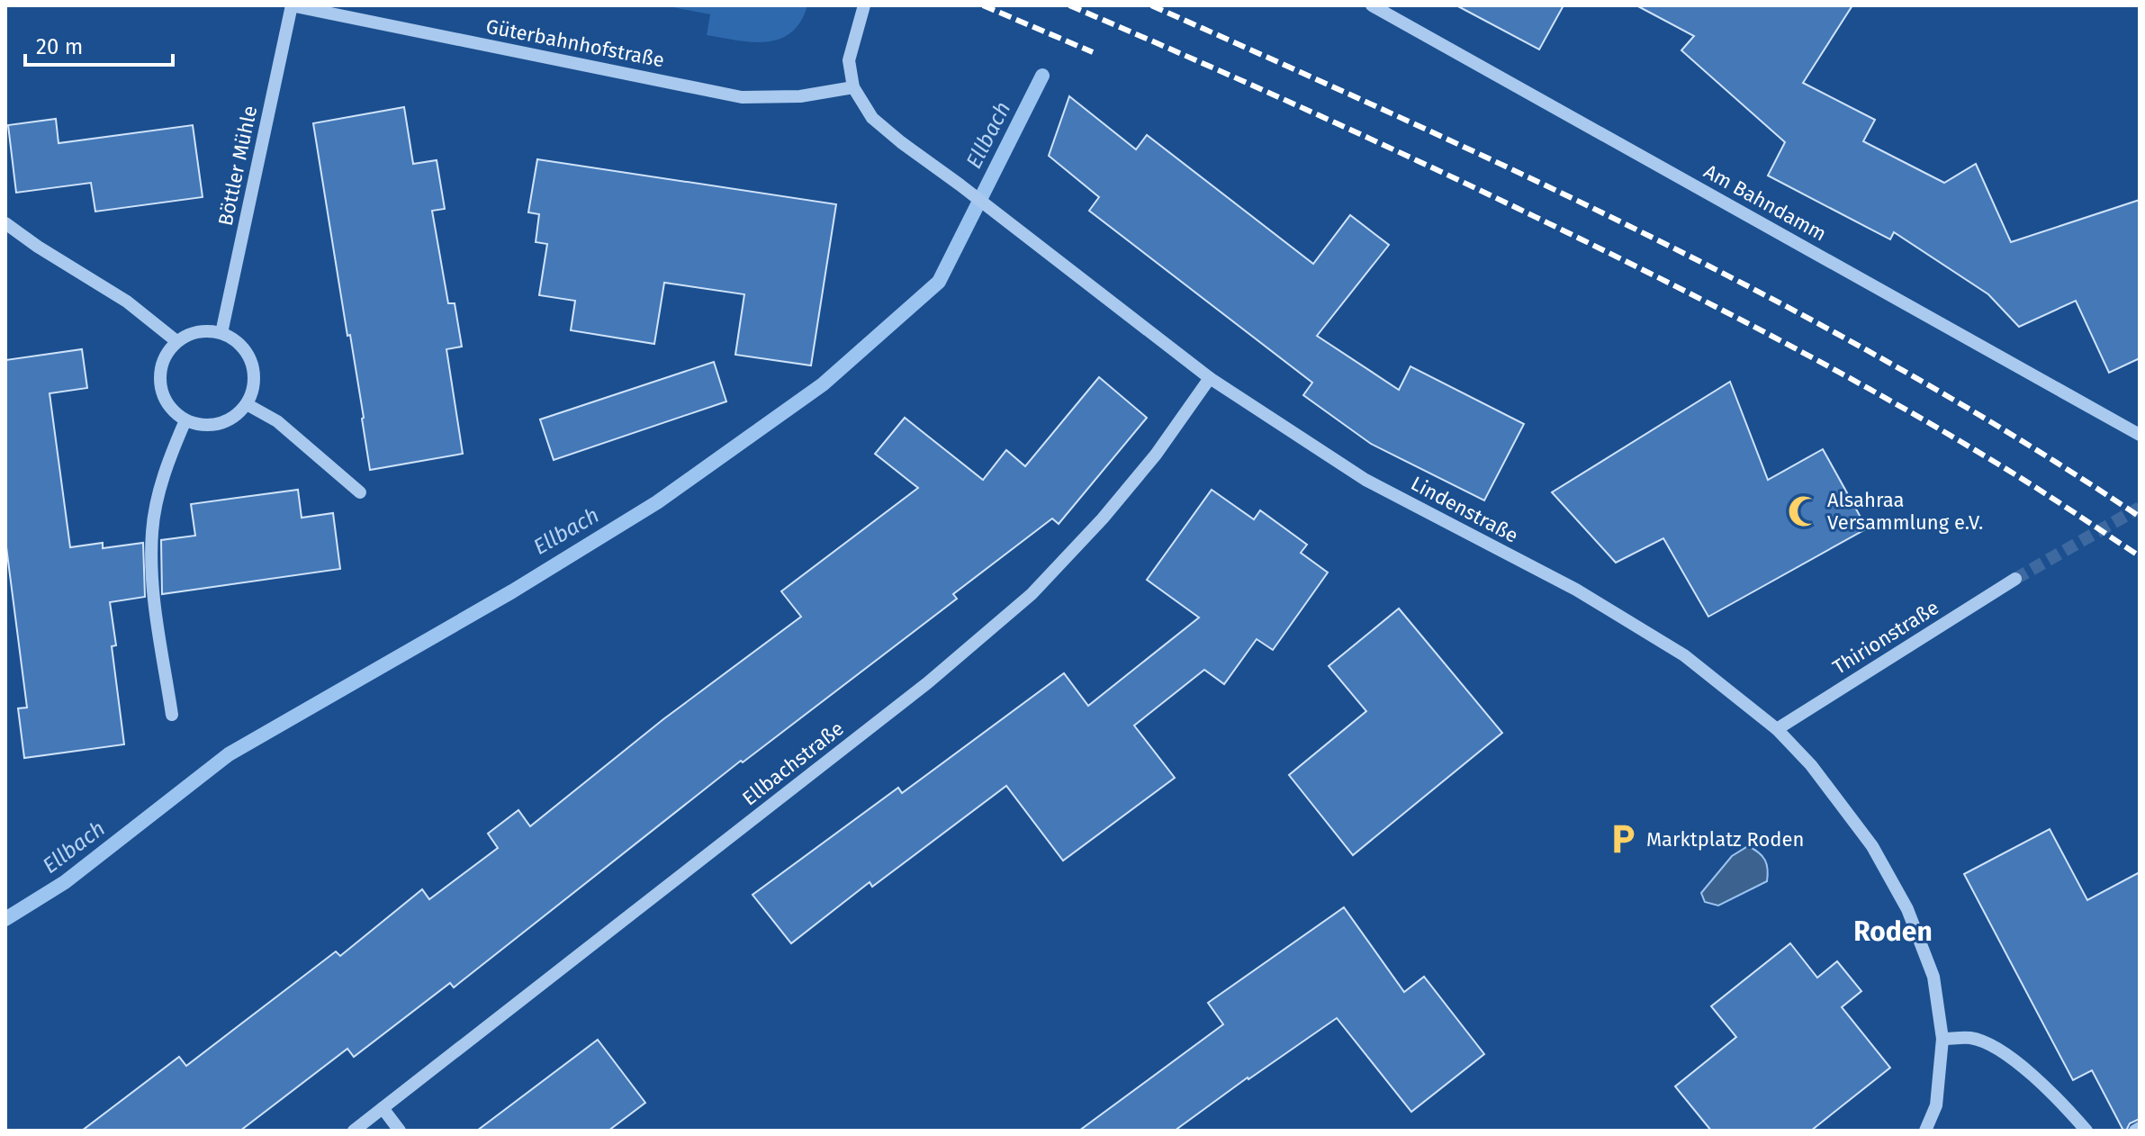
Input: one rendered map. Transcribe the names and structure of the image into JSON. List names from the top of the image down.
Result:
{
  "streets": {
    "street": [
      "Güterbahnhofstraße",
      "Böttler Mühle",
      "Am Bahndamm",
      "Lindenstraße",
      "Thirionstraße",
      "Ellbachstraße"
    ]
  },
  "crossings": [
    ["Güterbahnhofstraße", "Böttler Mühle"],
    ["Güterbahnhofstraße", "Lindenstraße"],
    ["Lindenstraße", "Thirionstraße"],
    ["Lindenstraße", "Ellbachstraße"]
  ],
  "districts": ["Roden"],
  "water": ["Ellbach"],
  "places": {
    "mosque": ["Alsahraa Versammlung e.V."],
    "parking": ["Marktplatz Roden"]
  },
  "scale_bar": "20 m"
}
